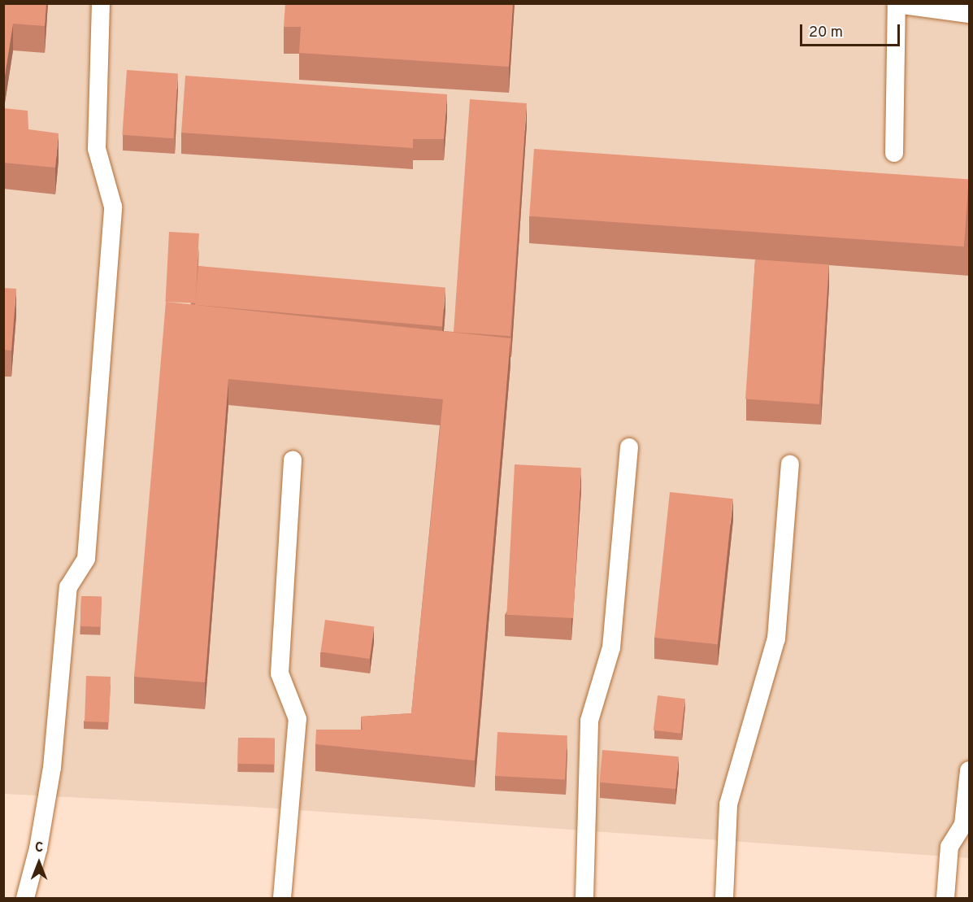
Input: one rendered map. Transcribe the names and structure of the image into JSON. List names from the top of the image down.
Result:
{
  "scale_bar": "20 m",
  "north": "top"
}
